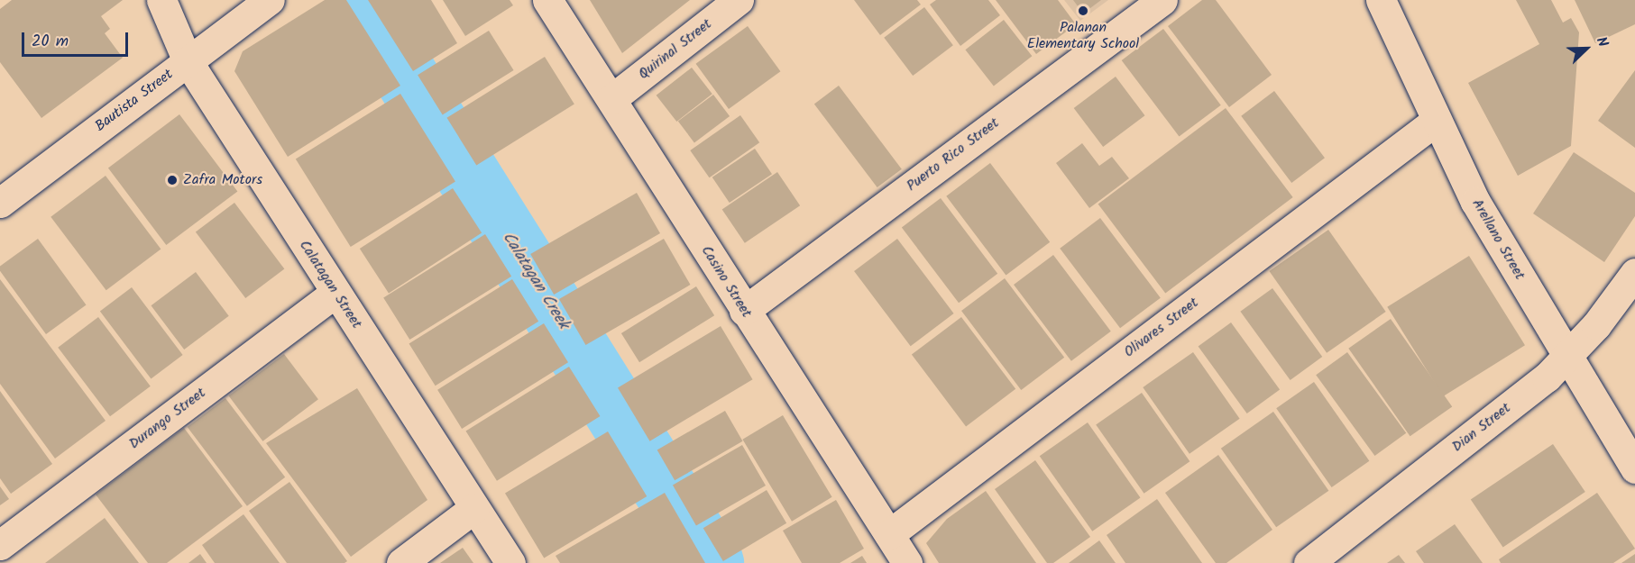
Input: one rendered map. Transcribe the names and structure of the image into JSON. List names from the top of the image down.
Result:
{
  "streets": {
    "street": [
      "Quirinal Street",
      "Bautista Street",
      "Puerto Rico Street",
      "Arellano Street",
      "Casino Street",
      "Calatagan Street",
      "Olivares Street",
      "Durango Street",
      "Dian Street"
    ]
  },
  "crossings": [
    ["Quirinal Street", "Casino Street"],
    ["Bautista Street", "Calatagan Street"],
    ["Puerto Rico Street", "Casino Street"],
    ["Arellano Street", "Olivares Street"],
    ["Arellano Street", "Dian Street"],
    ["Casino Street", "Olivares Street"],
    ["Calatagan Street", "Durango Street"]
  ],
  "water": ["Calatagan Creek"],
  "places": ["Palanan Elementary School", "Zafra Motors"],
  "scale_bar": "20 m",
  "north": "top right"
}
